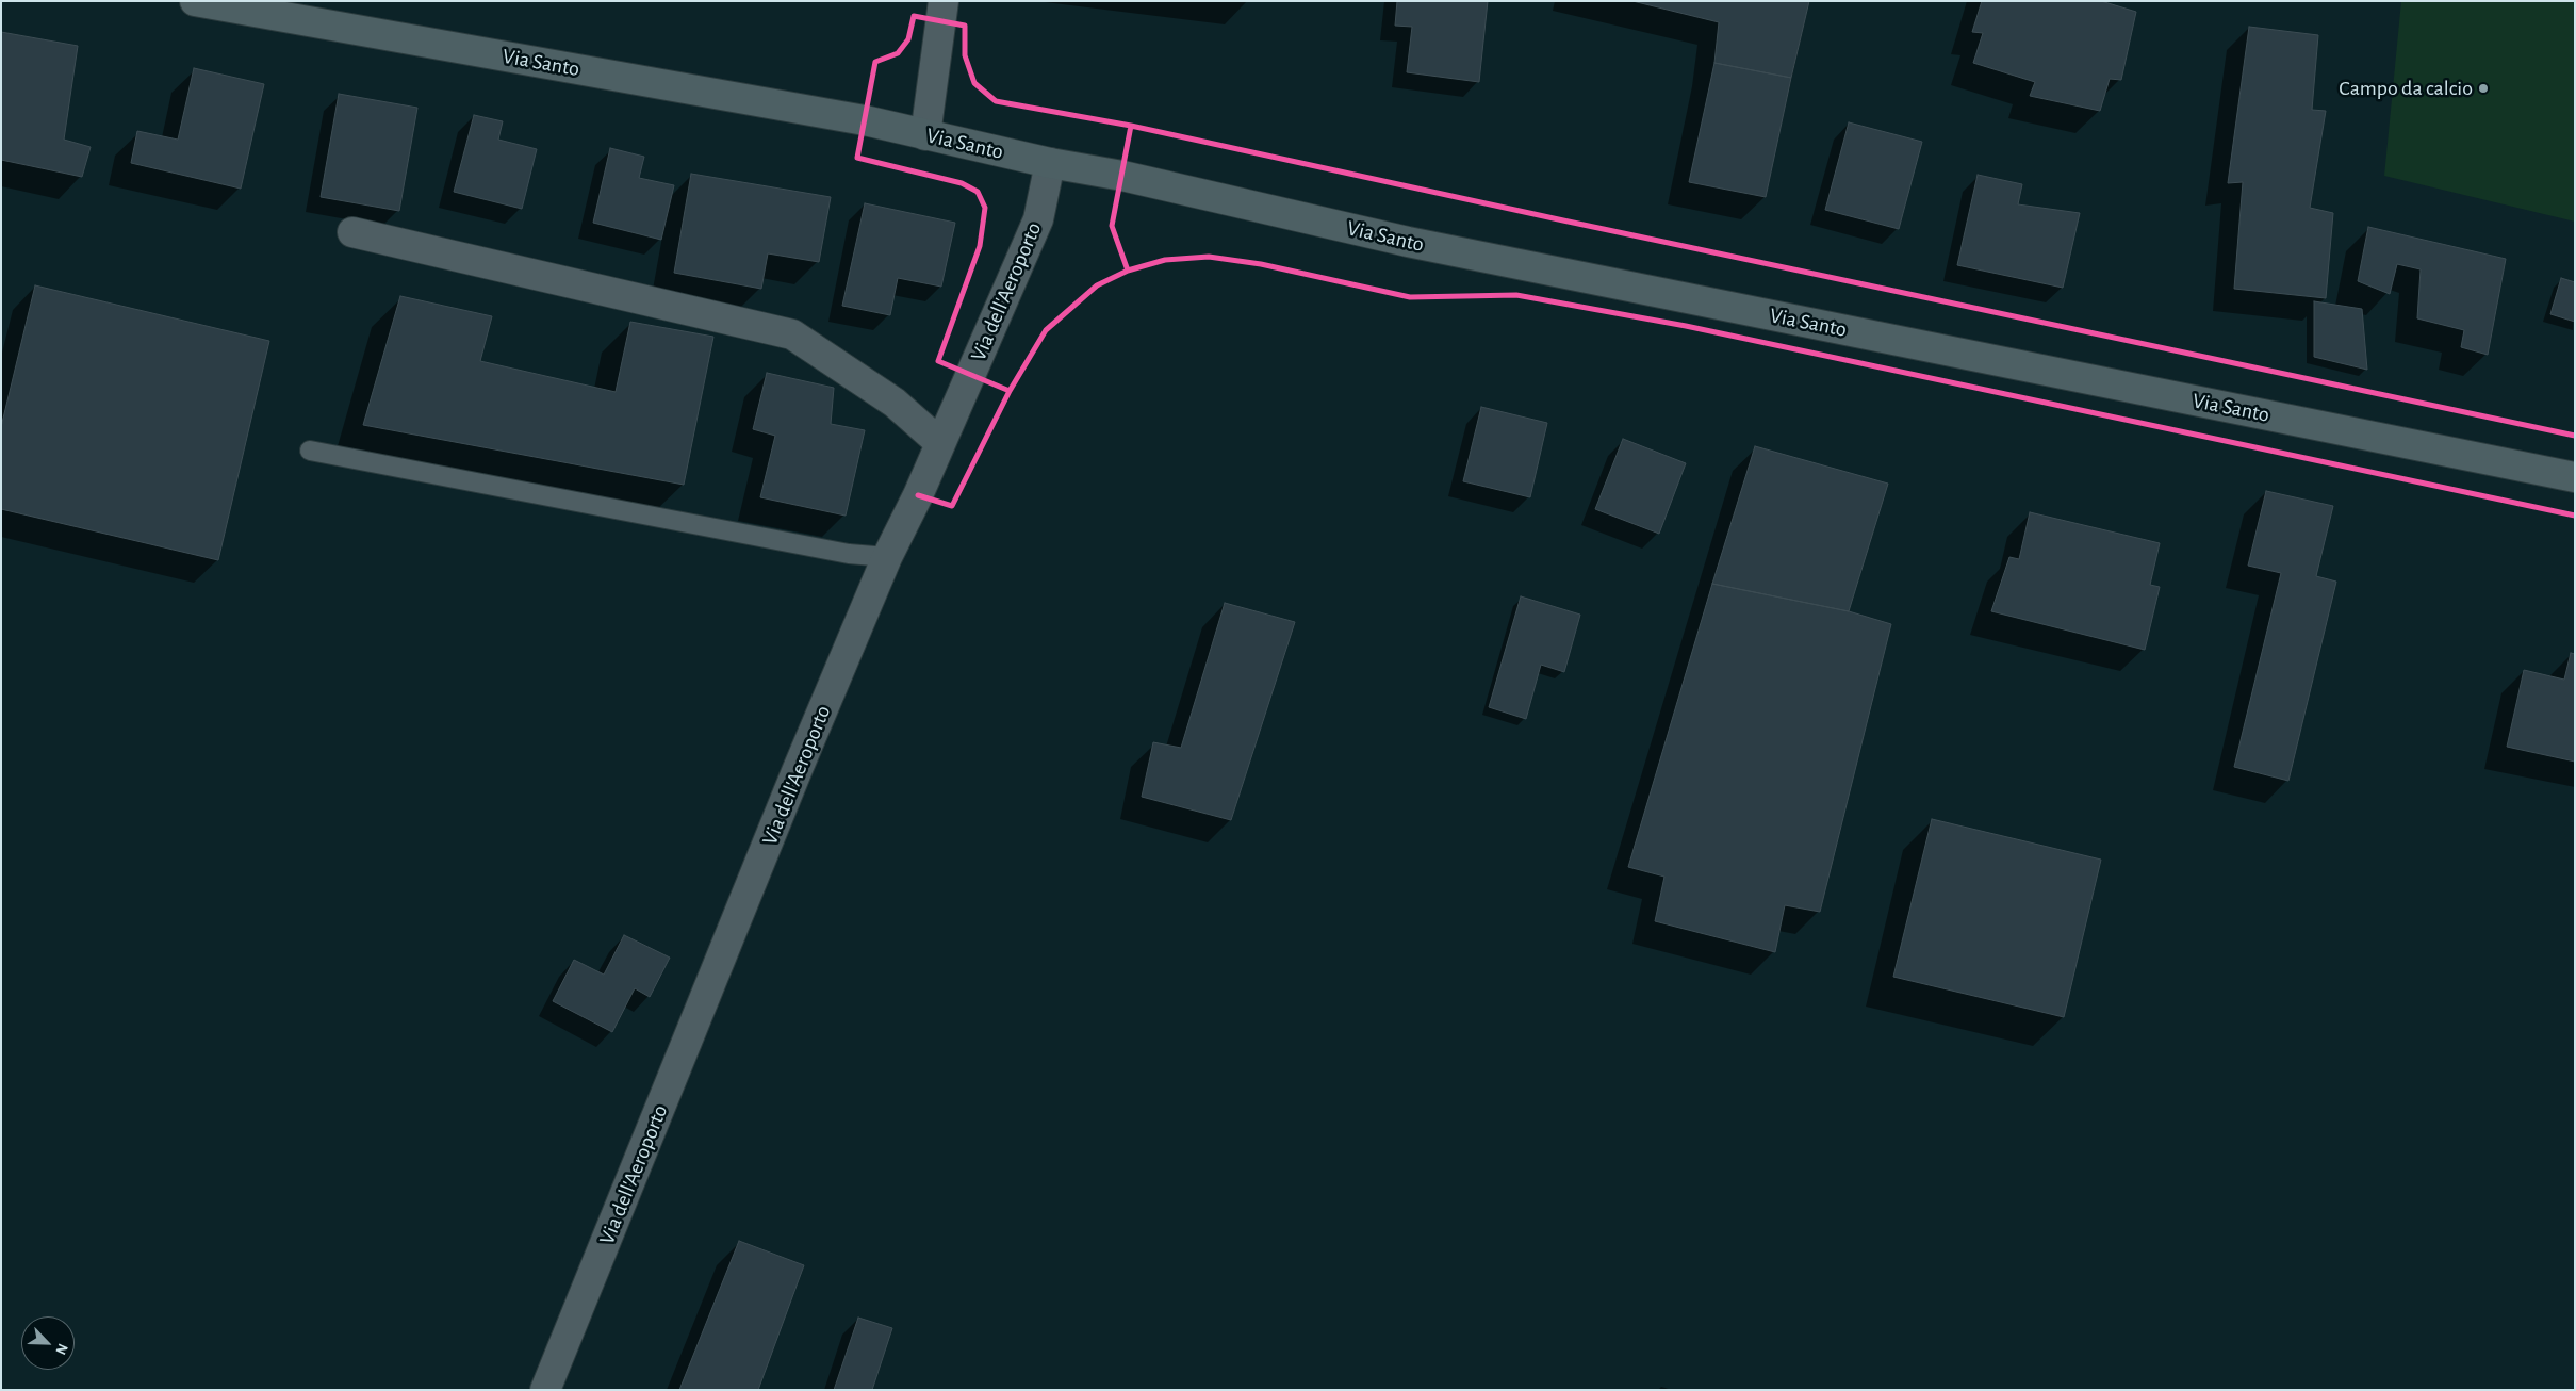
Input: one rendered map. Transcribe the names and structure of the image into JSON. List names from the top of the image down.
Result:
{
  "streets": {
    "main road": ["Via Santo"],
    "street": ["Via dell'Aeroporto"]
  },
  "crossings": [
    ["Via Santo", "Via dell'Aeroporto"]
  ],
  "places": ["Campo da calcio"],
  "north": "bottom right"
}
